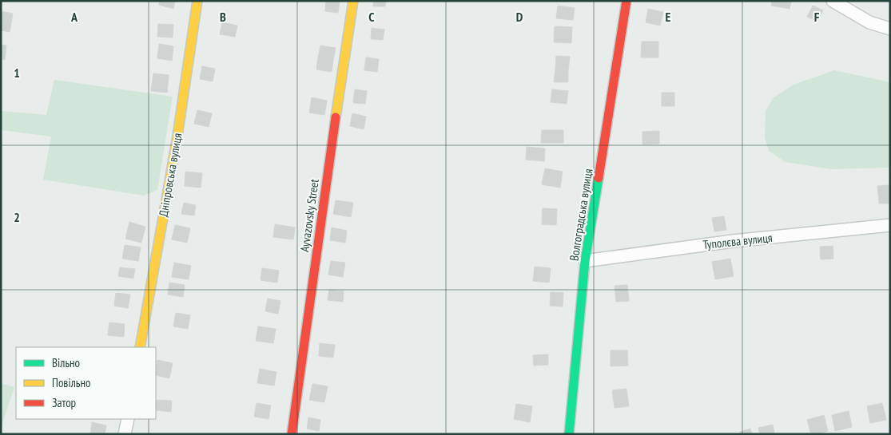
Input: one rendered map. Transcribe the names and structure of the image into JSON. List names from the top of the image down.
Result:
{
  "streets": {
    "street": [
      "Дніпровська вулиця",
      "Волгоградська вулиця",
      "Ayvazovsky Street",
      "Туполєва вулиця"
    ]
  },
  "crossings": [
    ["Волгоградська вулиця", "Туполєва вулиця"]
  ],
  "legend": ["Вільно", "Повільно", "Затор"],
  "grid": {
    "columns": [
      "A",
      "B",
      "C",
      "D",
      "E",
      "F"
    ],
    "rows": ["1", "2"]
  }
}
